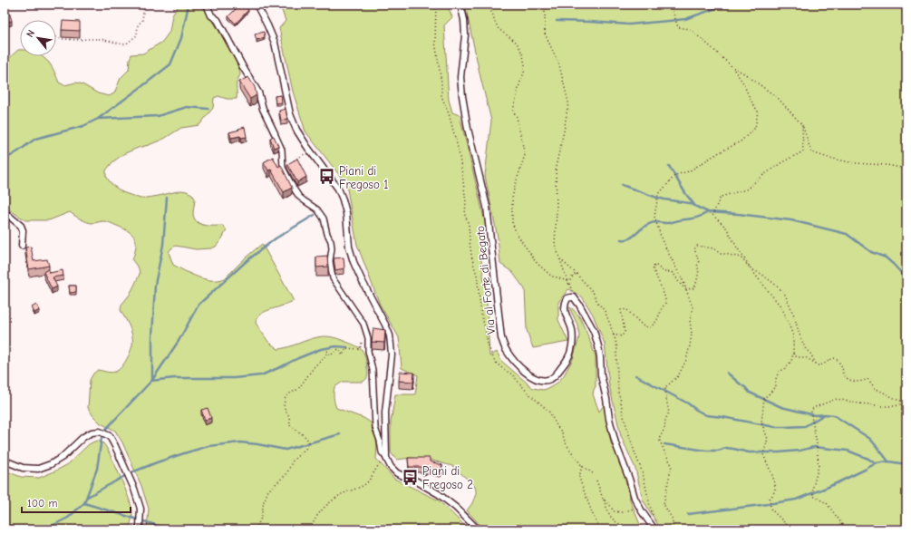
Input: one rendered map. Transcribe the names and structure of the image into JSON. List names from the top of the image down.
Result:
{
  "streets": {
    "street": ["Via al Forte di Begato"]
  },
  "places": {
    "bus stop": ["Piani di Fregoso 1", "Piani di Fregoso 2"]
  },
  "scale_bar": "100 m",
  "north": "top left"
}
